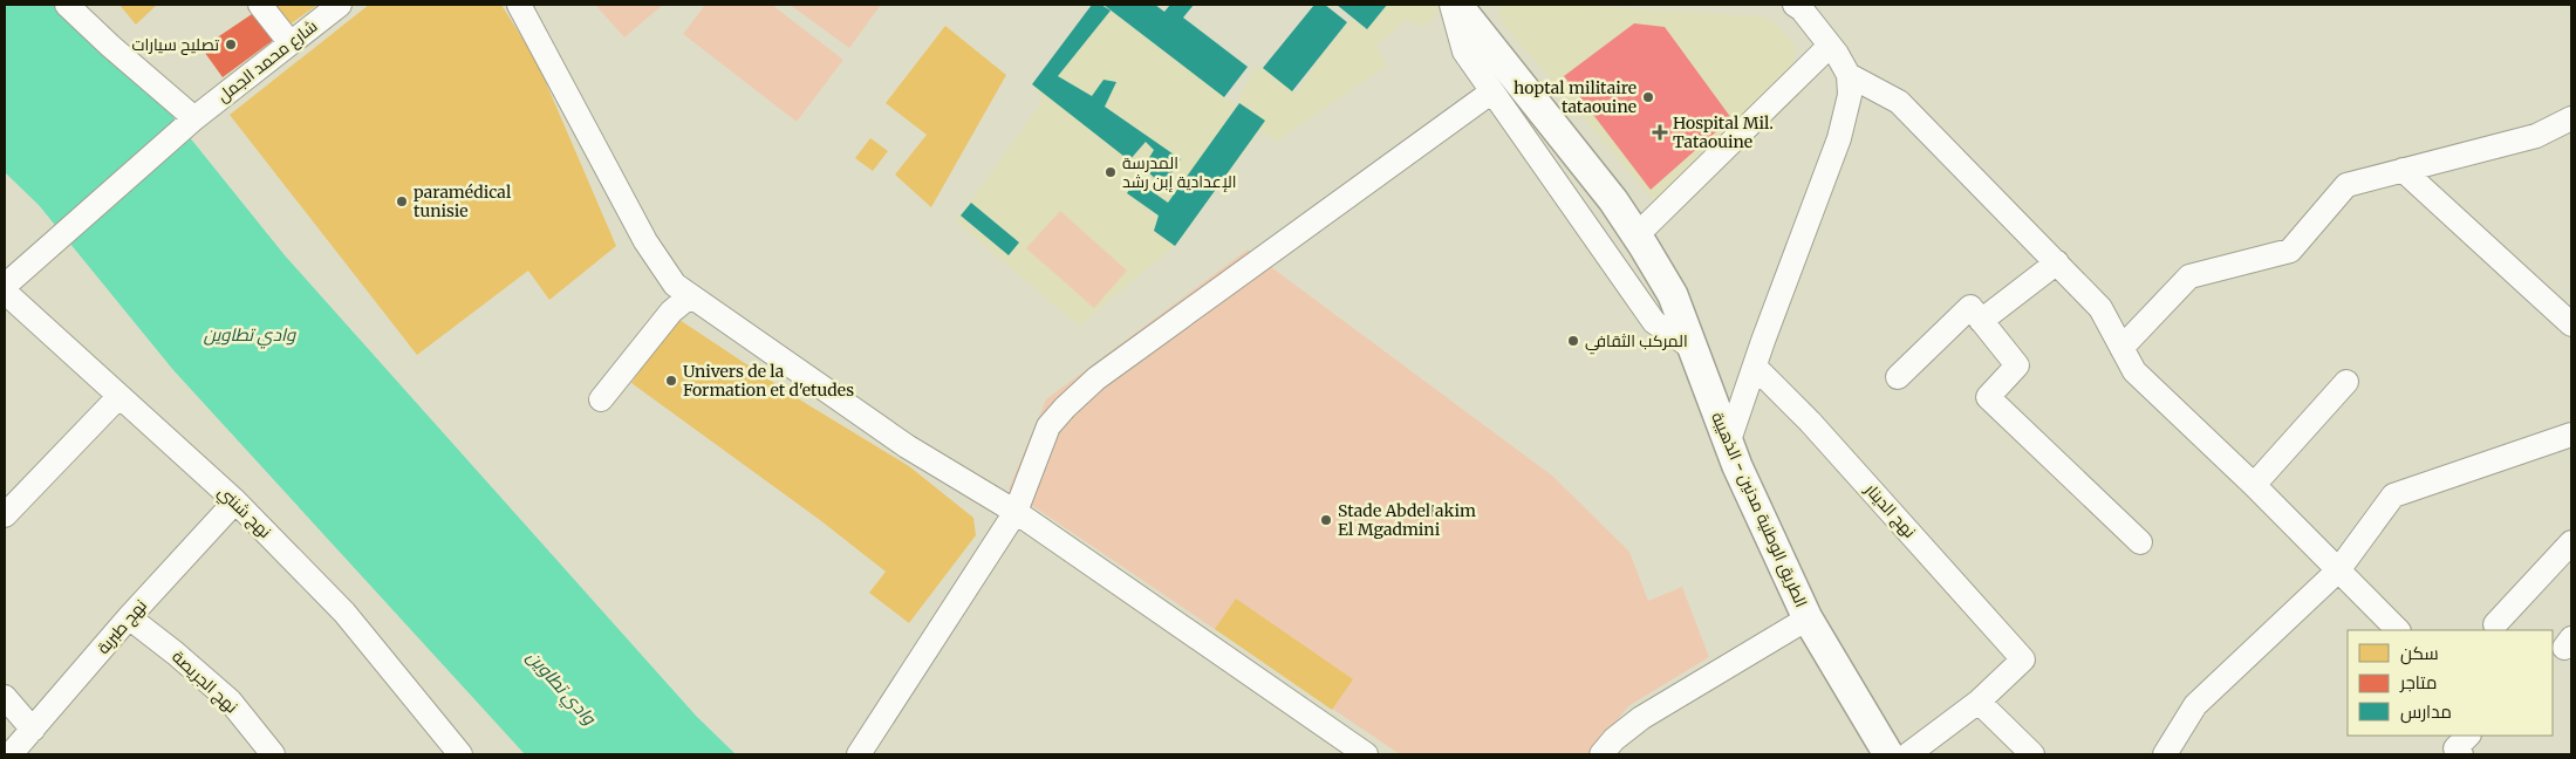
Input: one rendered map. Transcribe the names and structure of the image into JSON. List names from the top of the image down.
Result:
{
  "streets": {
    "main road": ["الطريق الوطنية مدنين - الذهيبة"],
    "street": [
      "شارع محمد الجمل",
      "نهج الدينار",
      "نهج شنني",
      "نهج طبربة",
      "نهج الجريصة"
    ]
  },
  "crossings": [
    ["نهج شنني", "نهج طبربة"],
    ["نهج طبربة", "نهج الجريصة"]
  ],
  "water": ["وادي تطاوين"],
  "places": {
    "other": [
      "تصليح سيارات",
      "hoptal militaire tataouine",
      "المدرسة الإعدادية إبن رشد",
      "paramédical tunisie",
      "المركب الثقافي",
      "Univers de la Formation et d'etudes",
      "Stade Abdelاakim El Mgadmini"
    ],
    "health": ["Hospital Mil. Tataouine"]
  },
  "legend": ["سكن", "متاجر", "مدارس"]
}
